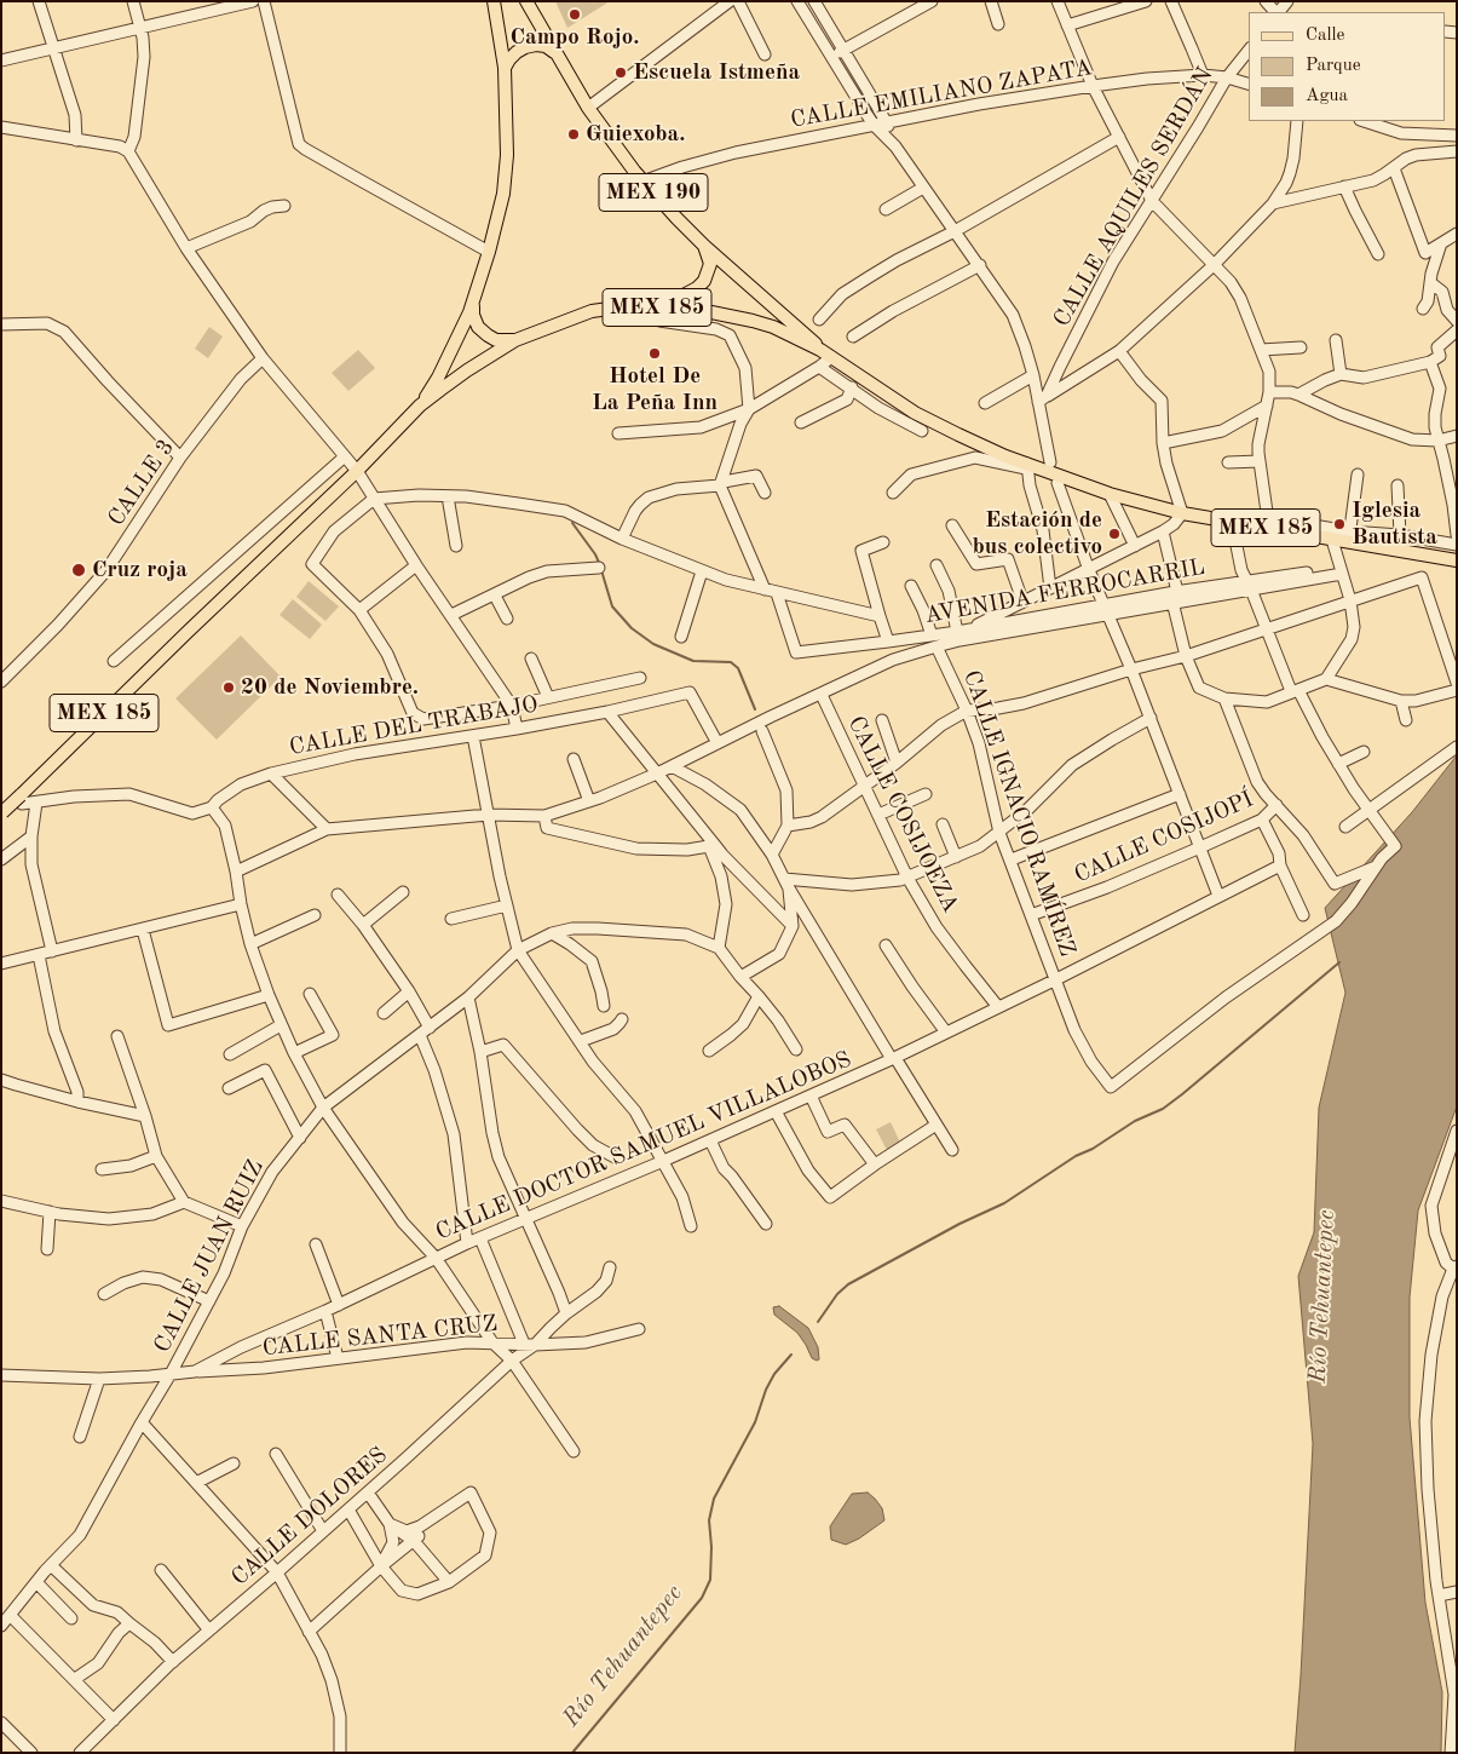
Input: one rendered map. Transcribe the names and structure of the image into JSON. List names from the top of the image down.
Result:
{
  "streets": {
    "main road": ["MEX 190", "MEX 185"],
    "street": [
      "CALLE EMILIANO ZAPATA",
      "CALLE AQUILES SERDÁN",
      "CALLE 3",
      "AVENIDA FERROCARRIL",
      "CALLE DEL TRABAJO",
      "CALLE IGNACIO RAMÍREZ",
      "CALLE COSIJOEZA",
      "CALLE COSIJOPÍ",
      "CALLE DOCTOR SAMUEL VILLALOBOS",
      "CALLE JUAN RUIZ",
      "CALLE SANTA CRUZ",
      "CALLE DOLORES"
    ]
  },
  "crossings": [
    ["CALLE EMILIANO ZAPATA", "MEX 190"],
    ["CALLE EMILIANO ZAPATA", "CALLE AQUILES SERDÁN"],
    ["MEX 190", "MEX 185"],
    ["CALLE IGNACIO RAMÍREZ", "CALLE COSIJOPÍ"],
    ["CALLE IGNACIO RAMÍREZ", "CALLE DOCTOR SAMUEL VILLALOBOS"],
    ["CALLE COSIJOEZA", "CALLE DOCTOR SAMUEL VILLALOBOS"],
    ["CALLE DOCTOR SAMUEL VILLALOBOS", "CALLE JUAN RUIZ"],
    ["CALLE DOCTOR SAMUEL VILLALOBOS", "CALLE SANTA CRUZ"],
    ["CALLE SANTA CRUZ", "CALLE DOLORES"]
  ],
  "water": ["Río Tehuantepec"],
  "places": [
    "Campo Rojo.",
    "Escuela Istmeña",
    "Guiexoba.",
    "Hotel De La Peña Inn",
    "Iglesia Bautista",
    "Estación de bus colectivo",
    "Cruz roja",
    "20 de Noviembre."
  ],
  "legend": ["Calle", "Parque", "Agua"]
}
